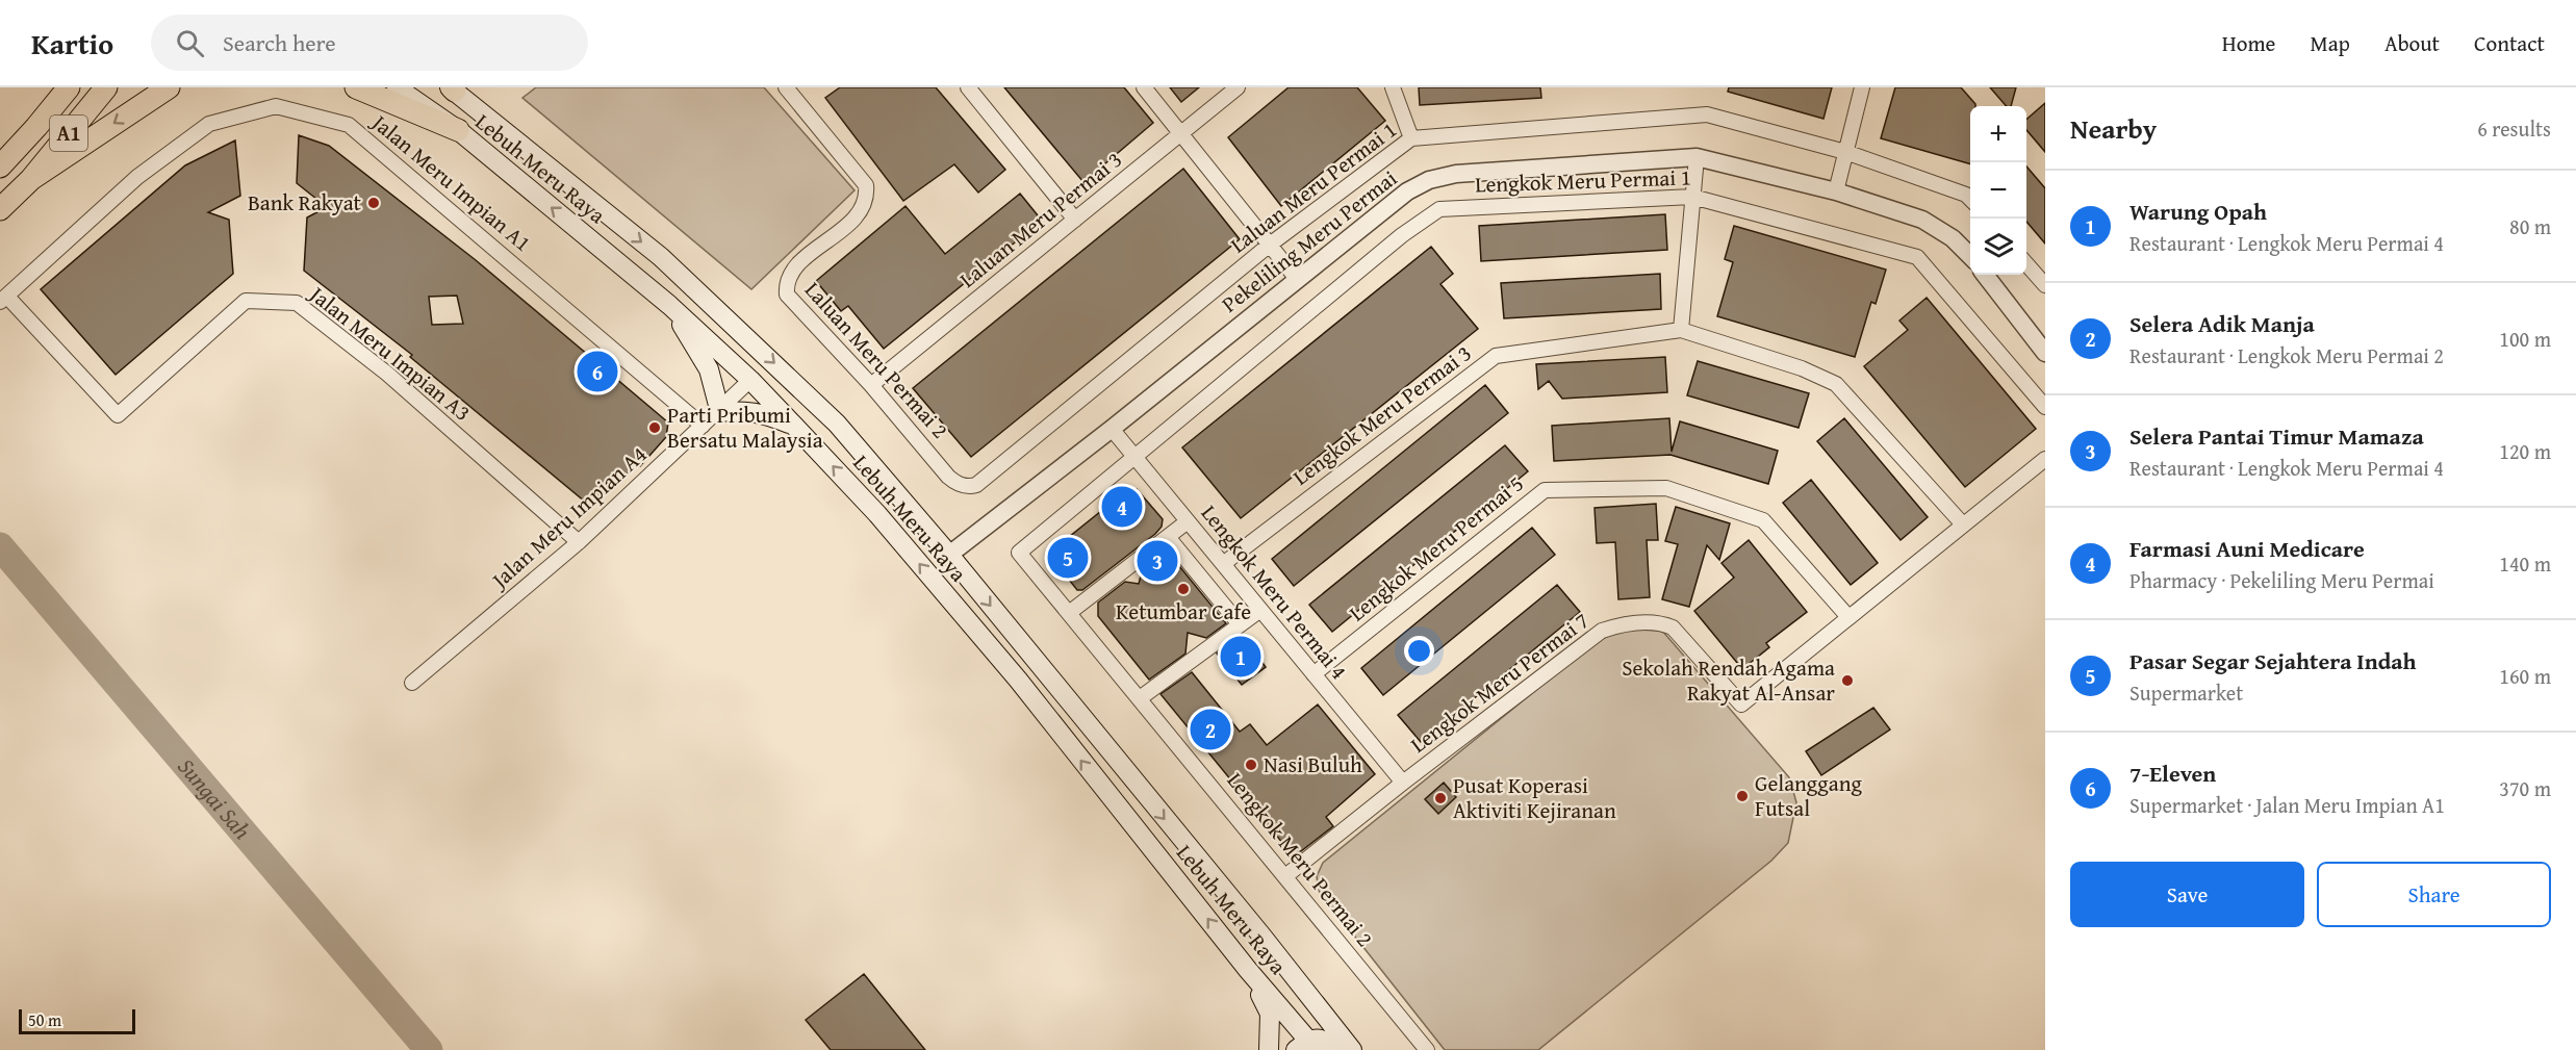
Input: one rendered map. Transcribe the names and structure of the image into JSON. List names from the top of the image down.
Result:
{
  "streets": {
    "main road": ["A1", "Lebuh Meru Raya"],
    "street": [
      "Lengkok Meru Permai 1",
      "Jalan Meru Impian A1",
      "Laluan Meru Permai 1",
      "Laluan Meru Permai 3",
      "Pekeliling Meru Permai",
      "Jalan Meru Impian A3",
      "Laluan Meru Permai 2",
      "Lengkok Meru Permai 3",
      "Jalan Meru Impian A4",
      "Lengkok Meru Permai 5",
      "Lengkok Meru Permai 4",
      "Lengkok Meru Permai 7",
      "Lengkok Meru Permai 2"
    ]
  },
  "crossings": [
    ["Lebuh Meru Raya", "Pekeliling Meru Permai"],
    ["Lebuh Meru Raya", "Jalan Meru Impian A4"],
    ["Lengkok Meru Permai 1", "Lengkok Meru Permai 4"],
    ["Lengkok Meru Permai 1", "Lengkok Meru Permai 2"],
    ["Jalan Meru Impian A1", "Jalan Meru Impian A3"],
    ["Jalan Meru Impian A1", "Jalan Meru Impian A4"],
    ["Laluan Meru Permai 1", "Laluan Meru Permai 2"],
    ["Laluan Meru Permai 3", "Laluan Meru Permai 2"],
    ["Pekeliling Meru Permai", "Lengkok Meru Permai 4"],
    ["Jalan Meru Impian A3", "Jalan Meru Impian A4"],
    ["Lengkok Meru Permai 3", "Lengkok Meru Permai 4"],
    ["Lengkok Meru Permai 5", "Lengkok Meru Permai 4"],
    ["Lengkok Meru Permai 5", "Lengkok Meru Permai 7"],
    ["Lengkok Meru Permai 4", "Lengkok Meru Permai 7"],
    ["Lengkok Meru Permai 4", "Lengkok Meru Permai 2"],
    ["Lengkok Meru Permai 7", "Lengkok Meru Permai 2"]
  ],
  "water": ["Sungai Sah"],
  "places": [
    "Bank Rakyat",
    "Parti Pribumi Bersatu Malaysia",
    "Ketumbar Cafe",
    "Sekolah Rendah Agama Rakyat Al-Ansar",
    "Nasi Buluh",
    "Gelanggang Futsal",
    "Pusat Koperasi Aktiviti Kejiranan"
  ],
  "scale_bar": "50 m",
  "page": {
    "header": "Kartio",
    "search": "Search here",
    "nav": [
      "Home",
      "Map",
      "About",
      "Contact"
    ],
    "heading": ["Nearby", "6 results"],
    "map_buttons": ["+", "−"],
    "list": [
      {
        "mark": "1",
        "name": "Warung Opah",
        "note": "Restaurant · Lengkok Meru Permai 4",
        "value": "80 m"
      },
      {
        "mark": "2",
        "name": "Selera Adik Manja",
        "note": "Restaurant · Lengkok Meru Permai 2",
        "value": "100 m"
      },
      {
        "mark": "3",
        "name": "Selera Pantai Timur Mamaza",
        "note": "Restaurant · Lengkok Meru Permai 4",
        "value": "120 m"
      },
      {
        "mark": "4",
        "name": "Farmasi Auni Medicare",
        "note": "Pharmacy · Pekeliling Meru Permai",
        "value": "140 m"
      },
      {
        "mark": "5",
        "name": "Pasar Segar Sejahtera Indah",
        "note": "Supermarket",
        "value": "160 m"
      },
      {
        "mark": "6",
        "name": "7-Eleven",
        "note": "Supermarket · Jalan Meru Impian A1",
        "value": "370 m"
      }
    ],
    "pins": [
      "6",
      "4",
      "5",
      "3",
      "1",
      "2"
    ],
    "buttons": ["Save", "Share"],
    "scale": "50 m"
  }
}
